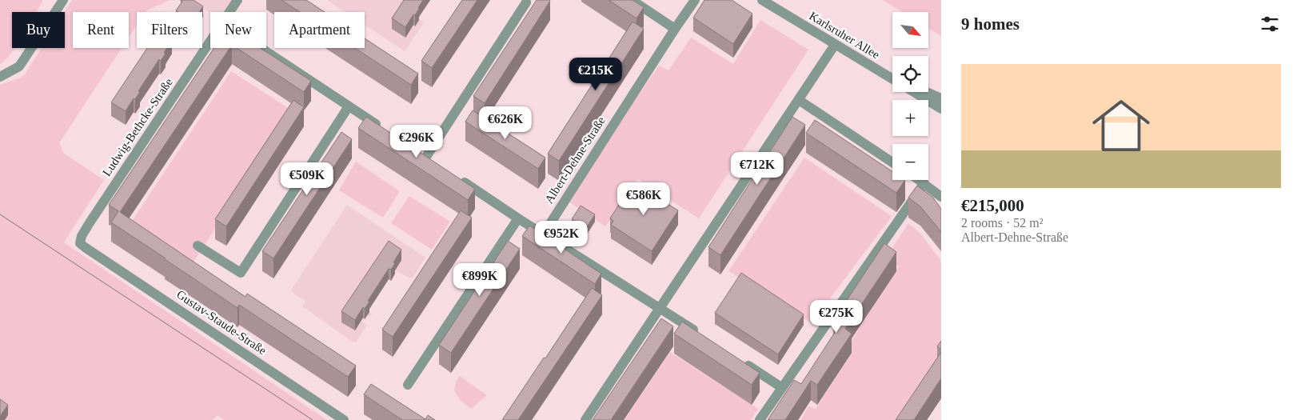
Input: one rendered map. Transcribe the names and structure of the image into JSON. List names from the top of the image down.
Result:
{
  "streets": {
    "street": [
      "Karlsruher Allee",
      "Ludwig-Bethcke-Straße",
      "Albert-Dehne-Straße",
      "Gustav-Staude-Straße"
    ]
  },
  "crossings": [
    ["Ludwig-Bethcke-Straße", "Gustav-Staude-Straße"]
  ],
  "north": "bottom right",
  "page": {
    "heading": "9 homes",
    "map_buttons": ["+", "−"],
    "chip": [
      "Buy",
      "Rent",
      "Filters",
      "New",
      "Apartment"
    ],
    "list": [
      {
        "name": "€215,000",
        "note": "2 rooms · 52 m² · Albert-Dehne-Straße"
      }
    ],
    "price": [
      "€215K",
      "€626K",
      "€296K",
      "€712K",
      "€509K",
      "€586K",
      "€952K",
      "€899K",
      "€275K"
    ]
  }
}
